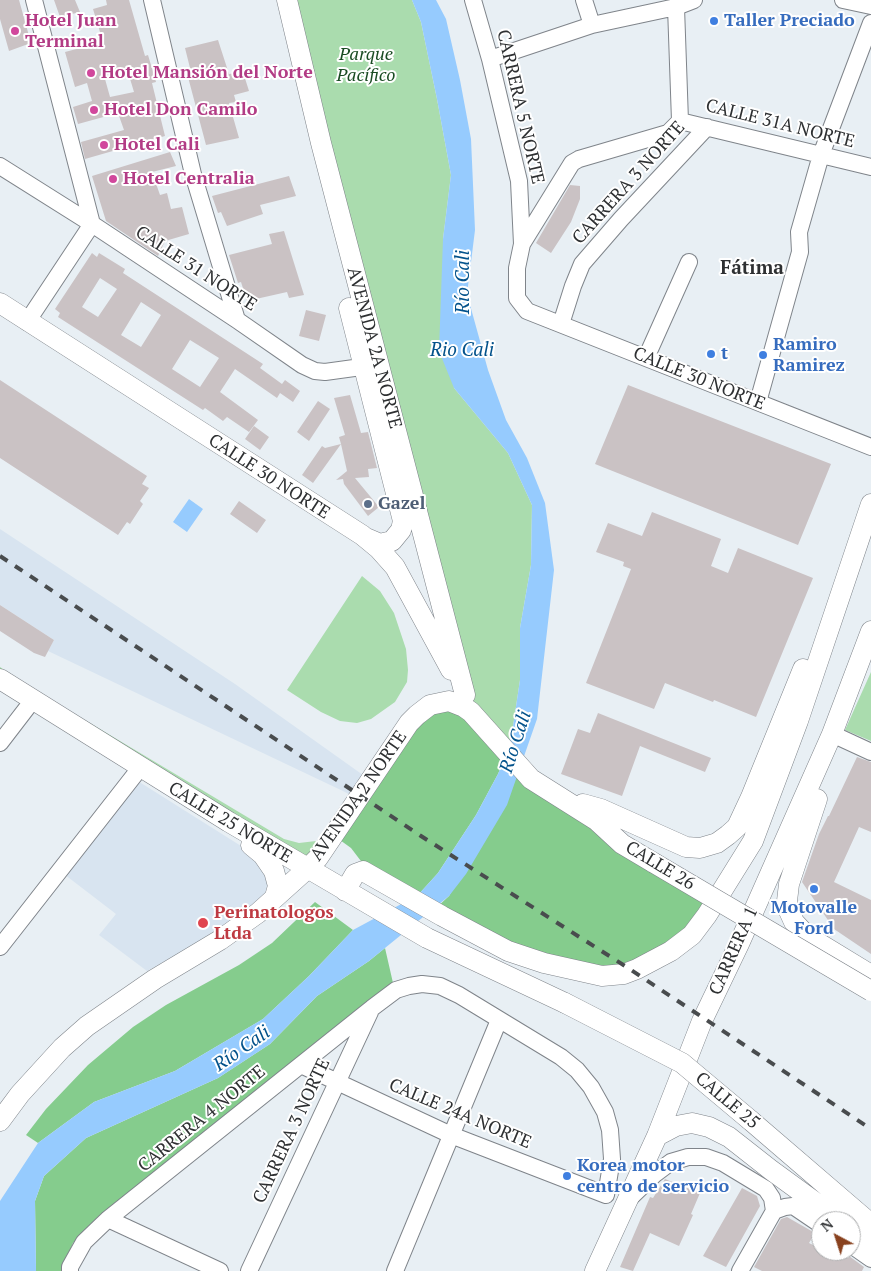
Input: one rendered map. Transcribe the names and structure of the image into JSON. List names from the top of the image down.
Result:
{
  "streets": {
    "main road": [
      "AVENIDA 2A NORTE",
      "CALLE 30 NORTE",
      "AVENIDA 2 NORTE",
      "CALLE 25 NORTE",
      "CALLE 26",
      "CARRERA 1",
      "CALLE 25"
    ],
    "street": [
      "CARRERA 5 NORTE",
      "CALLE 31A NORTE",
      "CARRERA 3 NORTE",
      "CALLE 31 NORTE",
      "CALLE 24A NORTE",
      "CARRERA 4 NORTE"
    ]
  },
  "crossings": [
    ["CARRERA 5 NORTE", "CALLE 30 NORTE"],
    ["CALLE 31A NORTE", "CARRERA 3 NORTE"],
    ["CARRERA 3 NORTE", "CALLE 30 NORTE"],
    ["CARRERA 3 NORTE", "CALLE 24A NORTE"],
    ["CARRERA 3 NORTE", "CARRERA 4 NORTE"],
    ["CALLE 31 NORTE", "AVENIDA 2A NORTE"],
    ["AVENIDA 2A NORTE", "CALLE 30 NORTE"],
    ["AVENIDA 2A NORTE", "AVENIDA 2 NORTE"],
    ["AVENIDA 2A NORTE", "CALLE 26"],
    ["CALLE 30 NORTE", "AVENIDA 2 NORTE"],
    ["CALLE 30 NORTE", "CALLE 26"],
    ["AVENIDA 2 NORTE", "CALLE 25 NORTE"],
    ["AVENIDA 2 NORTE", "CALLE 26"],
    ["CALLE 25 NORTE", "CARRERA 1"],
    ["CALLE 25 NORTE", "CALLE 25"],
    ["CALLE 24A NORTE", "CARRERA 4 NORTE"]
  ],
  "districts": ["Fátima"],
  "water": ["Río Cali", "Rio Cali"],
  "parks": ["Parque Pacífico"],
  "places": [
    "Taller Preciado",
    "Hotel Juan Terminal",
    "Hotel Mansión del Norte",
    "Hotel Don Camilo",
    "Hotel Cali",
    "Hotel Centralia",
    "t",
    "Ramiro Ramirez",
    "Gazel",
    "Motovalle Ford",
    "Perinatologos Ltda",
    "Korea motor centro de servicio"
  ],
  "north": "top left"
}
